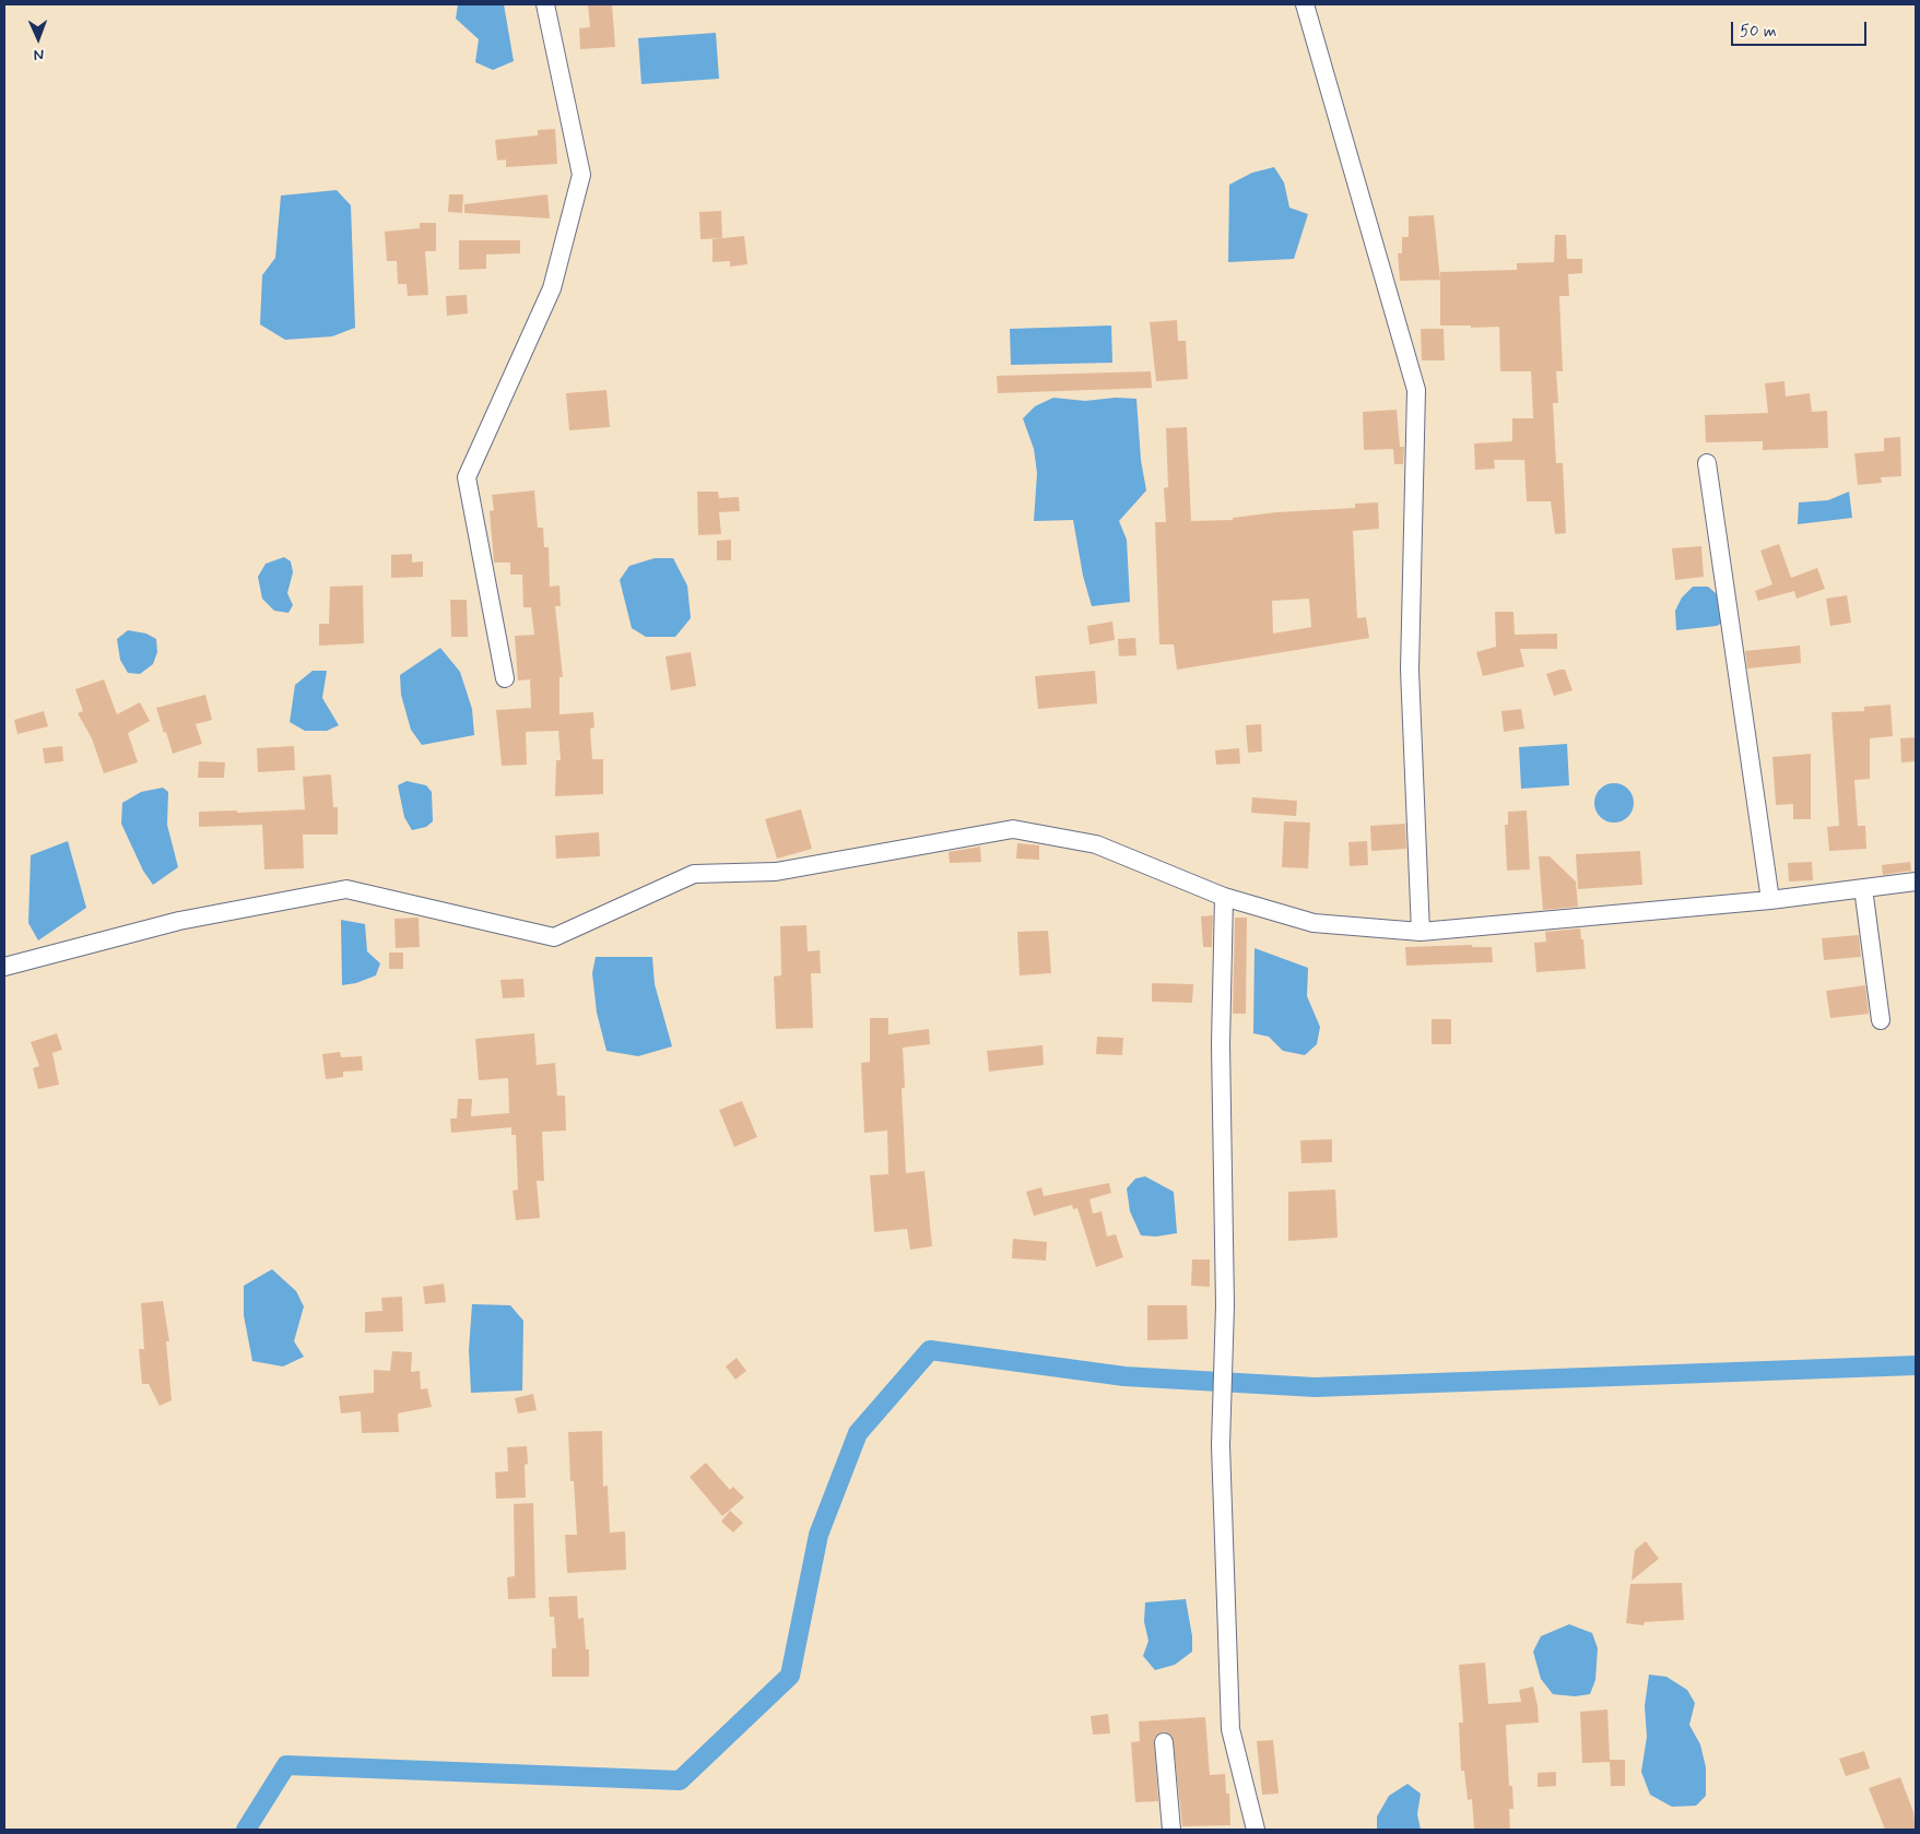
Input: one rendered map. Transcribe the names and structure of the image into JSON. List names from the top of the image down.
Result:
{
  "scale_bar": "50 m",
  "north": "bottom"
}
